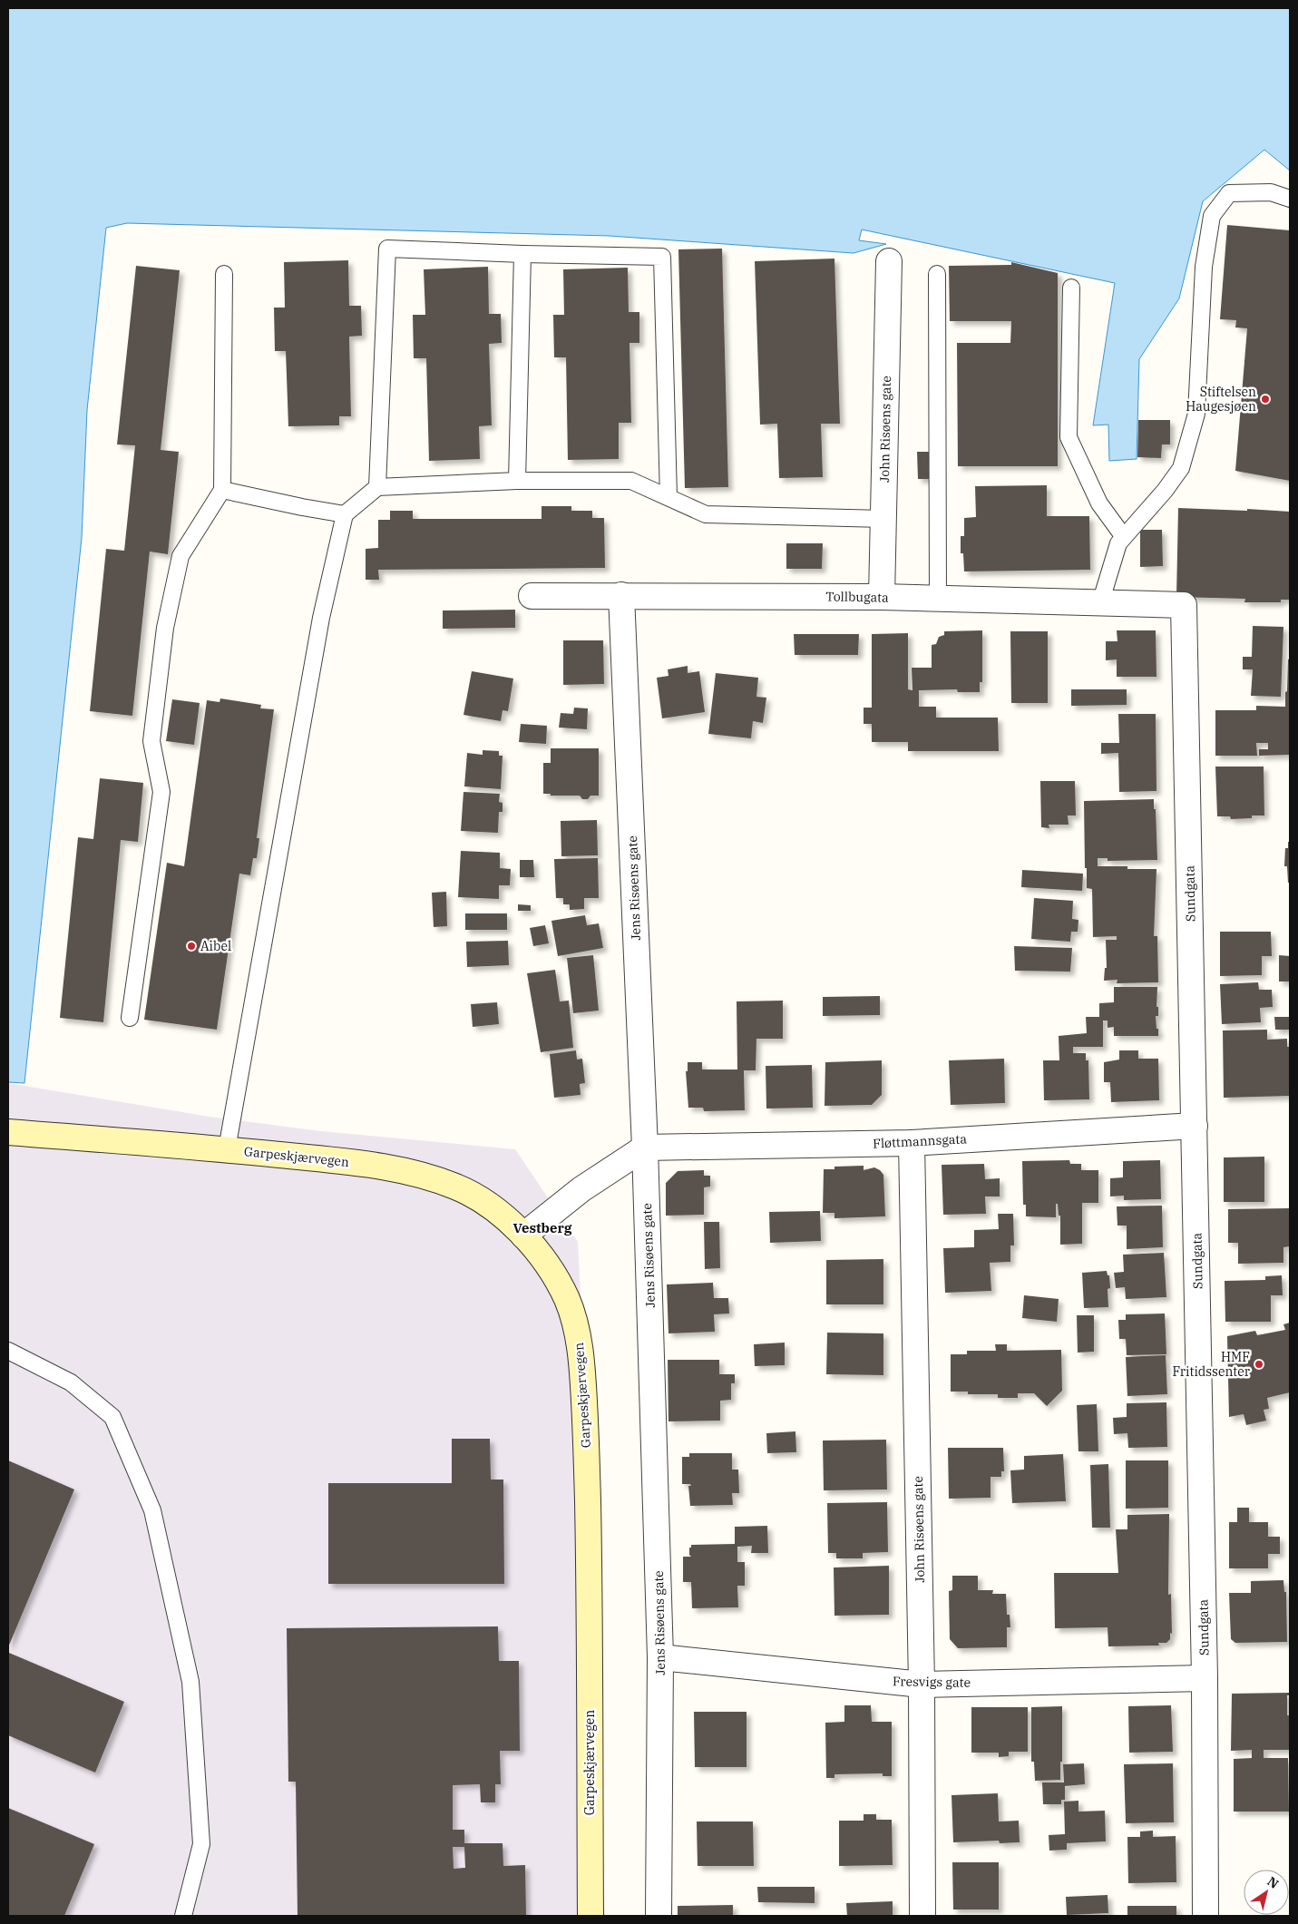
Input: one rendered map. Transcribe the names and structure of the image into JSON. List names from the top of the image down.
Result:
{
  "streets": {
    "main road": ["Garpeskjærvegen"],
    "street": [
      "John Risøens gate",
      "Tollbugata",
      "Jens Risøens gate",
      "Sundgata",
      "Fløttmannsgata",
      "Fresvigs gate"
    ]
  },
  "crossings": [
    ["John Risøens gate", "Tollbugata"],
    ["John Risøens gate", "Fløttmannsgata"],
    ["John Risøens gate", "Fresvigs gate"],
    ["Tollbugata", "Jens Risøens gate"],
    ["Tollbugata", "Sundgata"],
    ["Jens Risøens gate", "Fløttmannsgata"],
    ["Jens Risøens gate", "Fresvigs gate"],
    ["Sundgata", "Fløttmannsgata"],
    ["Sundgata", "Fresvigs gate"]
  ],
  "districts": ["Vestberg"],
  "places": ["Stiftelsen Haugesjøen", "Aibel", "HMF Fritidssenter"],
  "north": "top right"
}
